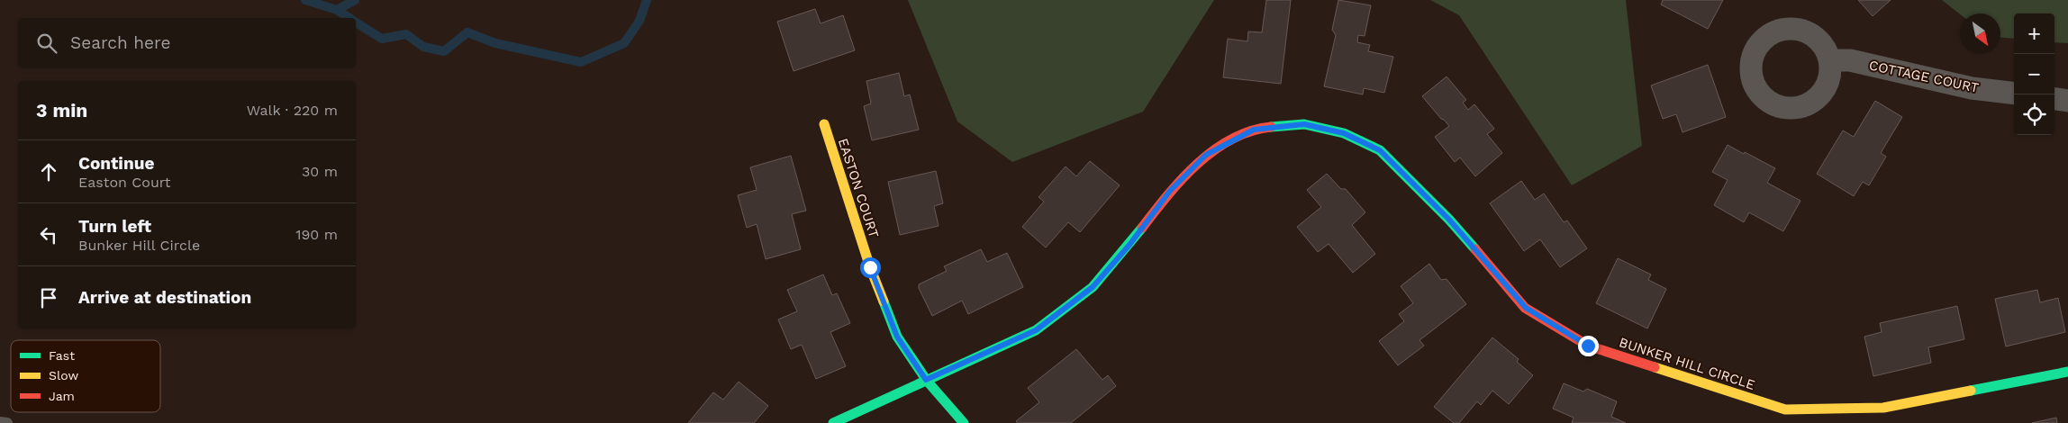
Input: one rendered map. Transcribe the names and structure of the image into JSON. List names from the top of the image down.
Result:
{
  "streets": {
    "street": ["COTTAGE COURT", "EASTON COURT", "BUNKER HILL CIRCLE"]
  },
  "crossings": [
    ["EASTON COURT", "BUNKER HILL CIRCLE"]
  ],
  "legend": ["Fast", "Slow", "Jam"],
  "north": "bottom right",
  "page": {
    "map_buttons": ["+", "−"],
    "search": "Search here",
    "heading": ["3 min", "Walk · 220 m"],
    "list": [
      ["Continue", "Easton Court", "30 m"],
      ["Turn left", "Bunker Hill Circle", "190 m"],
      "Arrive at destination"
    ]
  }
}
